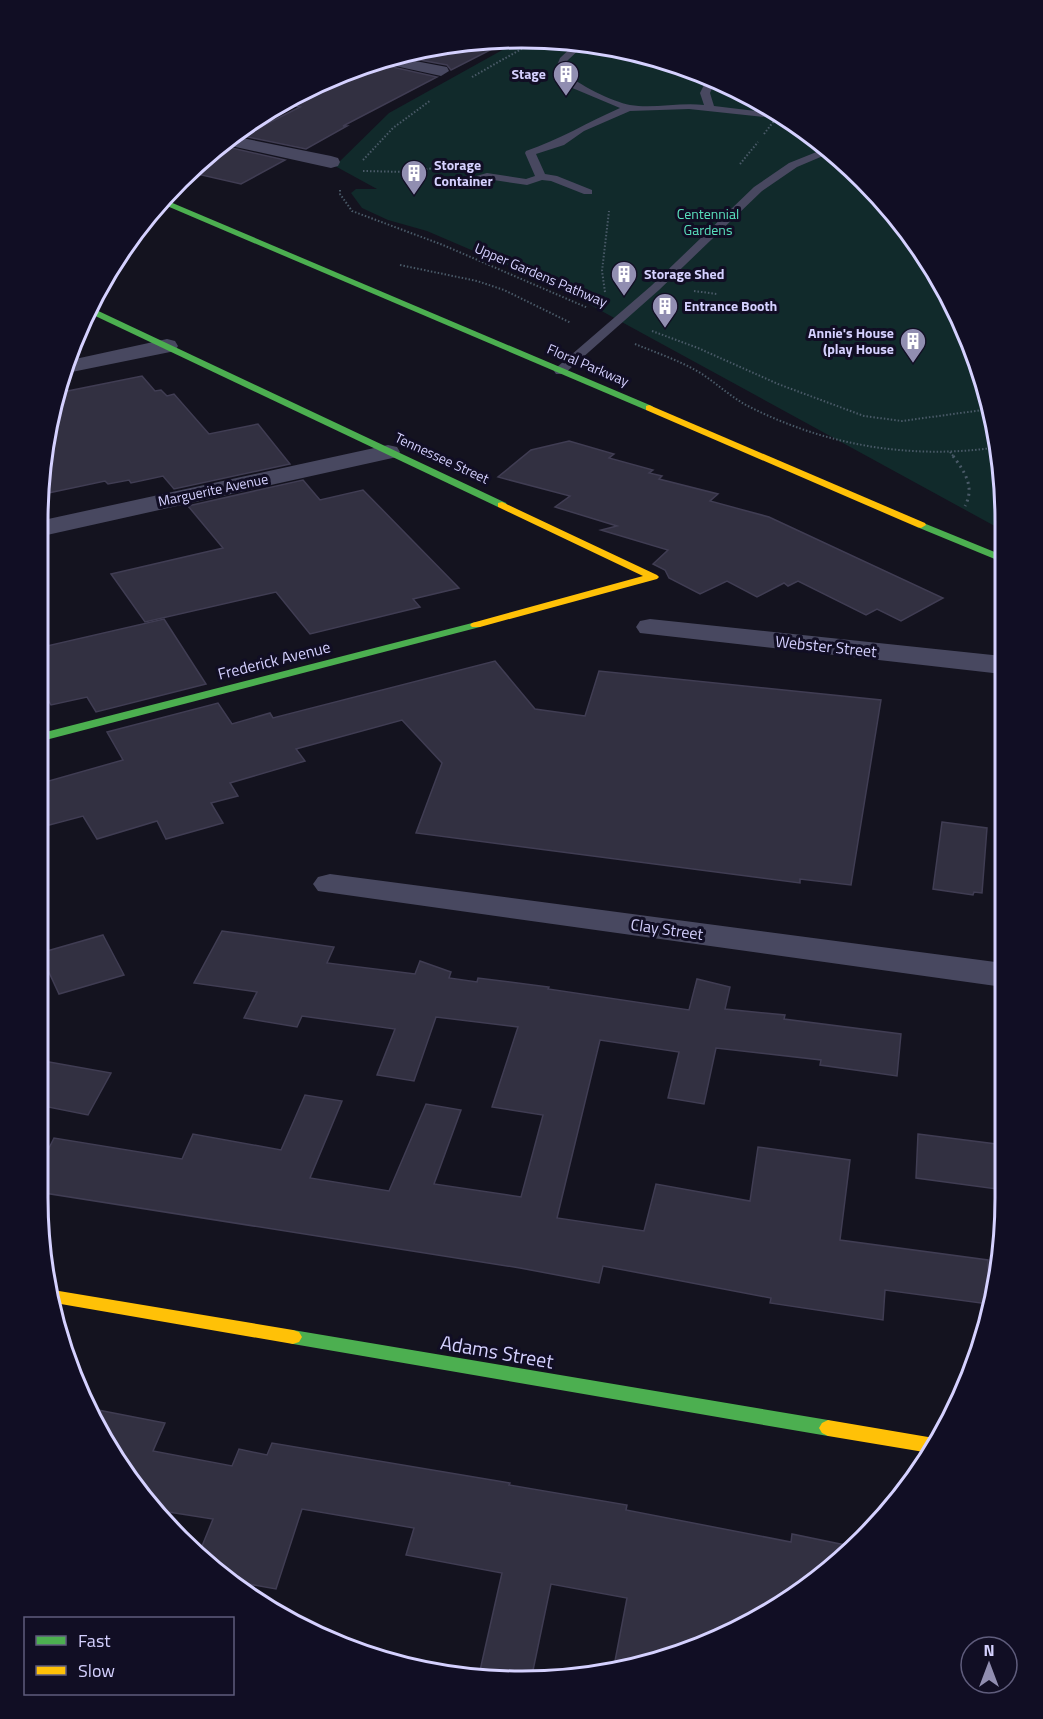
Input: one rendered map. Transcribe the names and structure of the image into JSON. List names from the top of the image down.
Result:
{
  "streets": {
    "street": [
      "Floral Parkway",
      "Tennessee Street",
      "Marguerite Avenue",
      "Webster Street",
      "Frederick Avenue",
      "Clay Street",
      "Adams Street"
    ],
    "path": ["Upper Gardens Pathway"]
  },
  "crossings": [
    ["Tennessee Street", "Marguerite Avenue"],
    ["Tennessee Street", "Frederick Avenue"]
  ],
  "parks": ["Centennial Gardens"],
  "places": {
    "building": [
      "Stage",
      "Storage Container",
      "Storage Shed",
      "Entrance Booth",
      "Annie's House (play House"
    ]
  },
  "legend": ["Fast", "Slow"],
  "north": "top"
}
